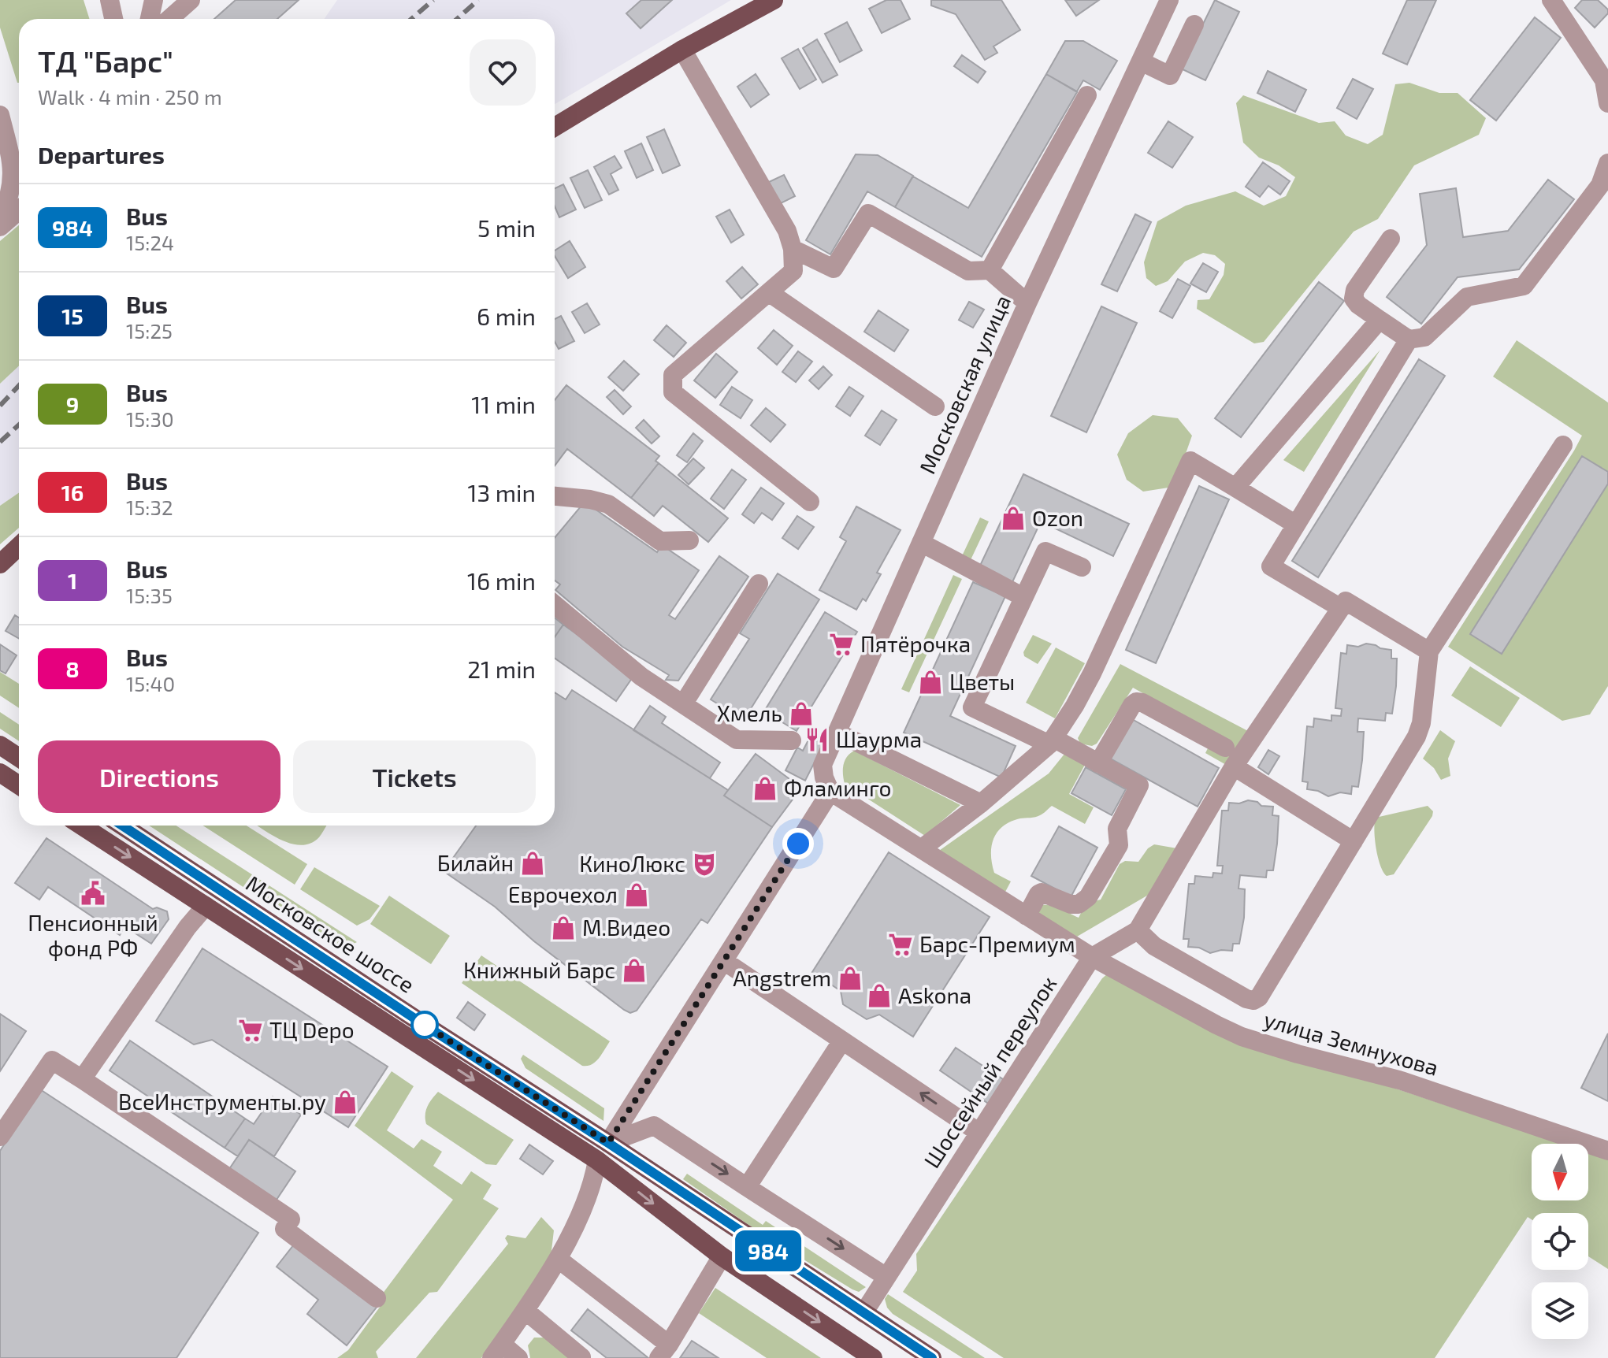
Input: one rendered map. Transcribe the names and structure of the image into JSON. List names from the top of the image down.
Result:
{
  "streets": {
    "main road": ["Московское шоссе"],
    "street": ["Московская улица", "улица Земнухова", "Шоссейный переулок"]
  },
  "crossings": [
    ["Московское шоссе", "Шоссейный переулок"],
    ["улица Земнухова", "Шоссейный переулок"]
  ],
  "places": {
    "shop": [
      "Ozon",
      "Цветы",
      "Хмель",
      "Фламинго",
      "Билайн",
      "Еврочехол",
      "М.Видео",
      "Книжный Барс",
      "Angstrem",
      "Askona",
      "ВсеИнструменты.ру"
    ],
    "supermarket": ["Пятёрочка", "Барс-Премиум", "ТЦ Depo"],
    "restaurant": ["Шаурма"],
    "theatre": ["КиноЛюкс"],
    "public building": ["Пенсионный фонд РФ"]
  },
  "lines": ["bus line 984"],
  "north": "bottom",
  "page": {
    "on_map": "984",
    "heading": [
      ["ТД \"Барс\"", "Walk · 4 min · 250 m"],
      "Departures"
    ],
    "list": [
      {
        "mark": "984",
        "name": "Bus",
        "note": "15:24",
        "value": "5 min"
      },
      {
        "mark": "15",
        "name": "Bus",
        "note": "15:25",
        "value": "6 min"
      },
      {
        "mark": "9",
        "name": "Bus",
        "note": "15:30",
        "value": "11 min"
      },
      {
        "mark": "16",
        "name": "Bus",
        "note": "15:32",
        "value": "13 min"
      },
      {
        "mark": "1",
        "name": "Bus",
        "note": "15:35",
        "value": "16 min"
      },
      {
        "mark": "8",
        "name": "Bus",
        "note": "15:40",
        "value": "21 min"
      }
    ],
    "buttons": ["Directions", "Tickets"]
  }
}
